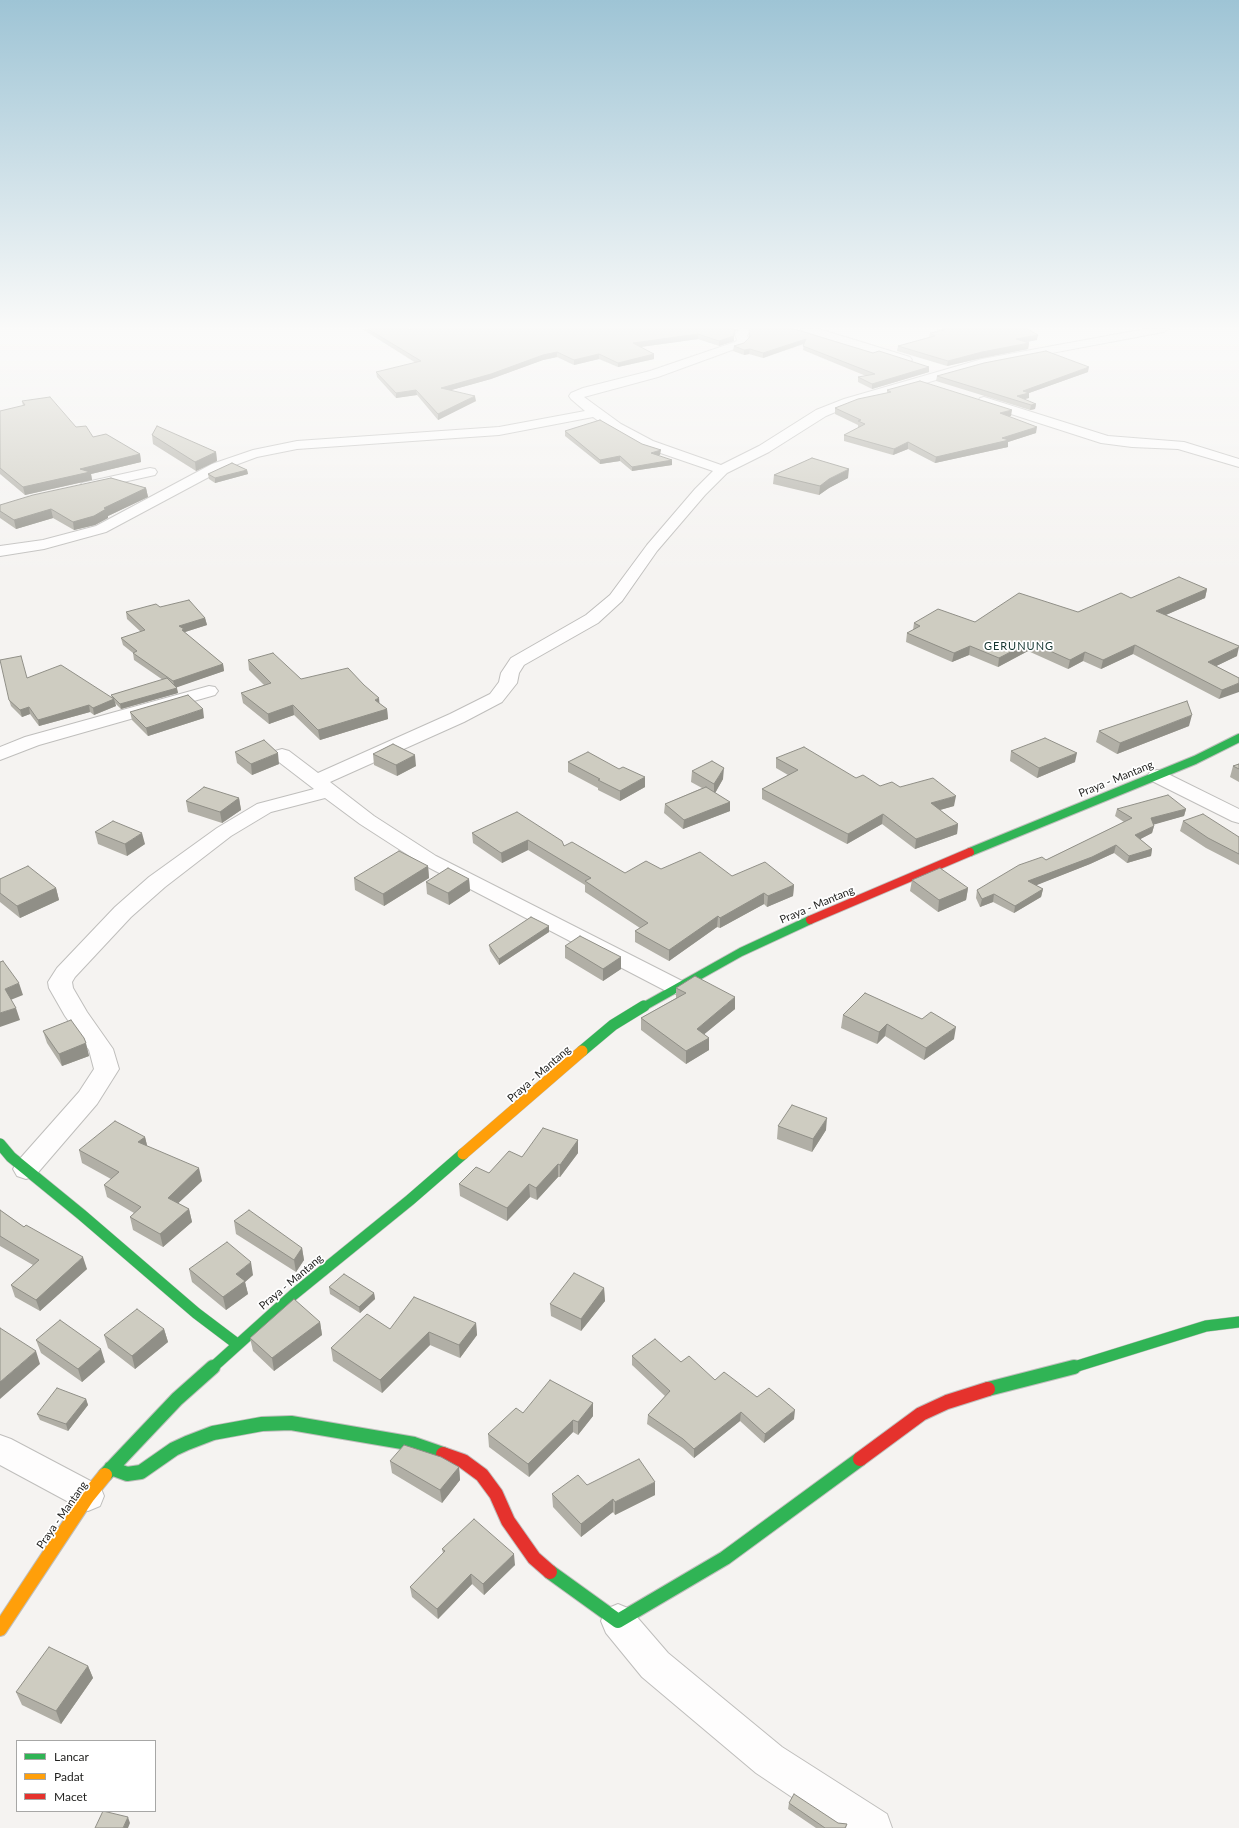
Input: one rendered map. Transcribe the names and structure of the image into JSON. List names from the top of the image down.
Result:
{
  "streets": {
    "main road": ["Praya - Mantang"]
  },
  "districts": ["GERUNUNG"],
  "legend": ["Lancar", "Padat", "Macet"]
}
